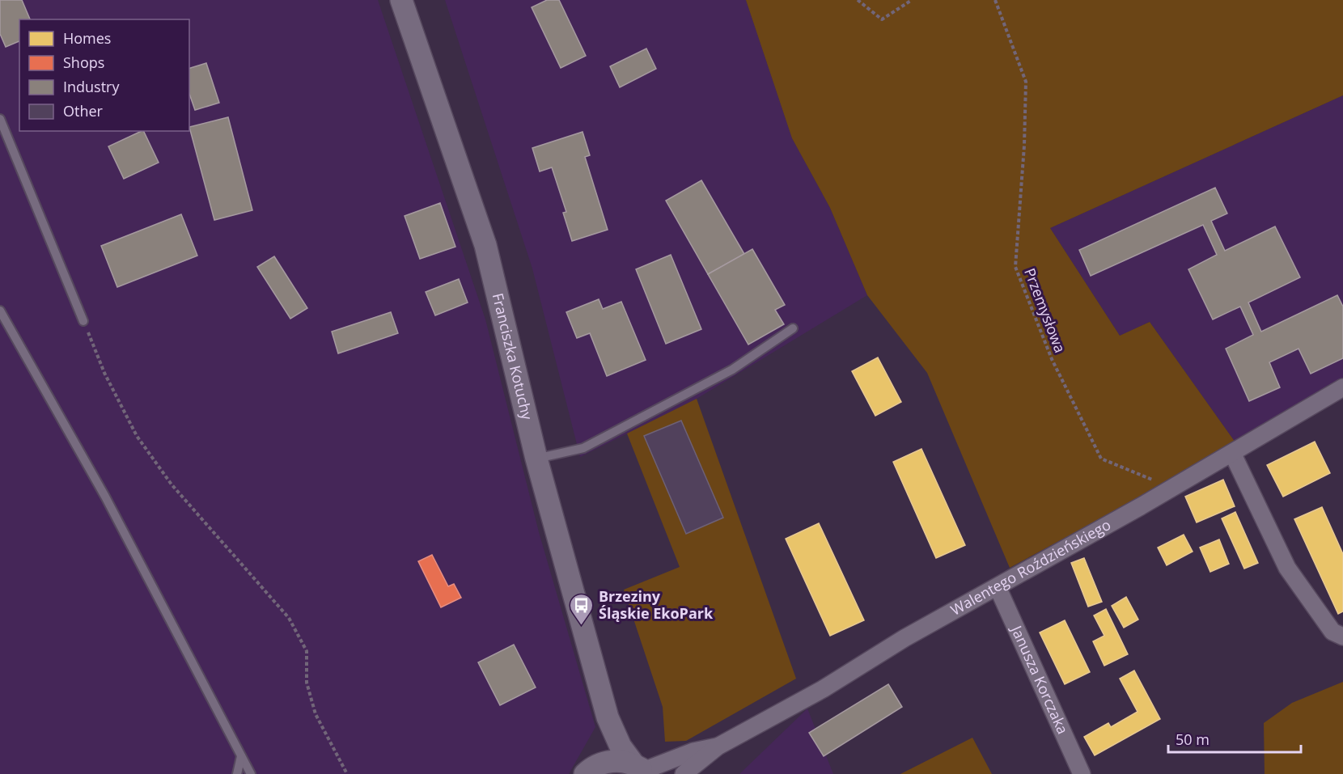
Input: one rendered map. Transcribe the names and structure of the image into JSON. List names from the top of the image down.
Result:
{
  "streets": {
    "street": ["Franciszka Kotuchy", "Walentego Roździeńskiego", "Janusza Korczaka"],
    "path": ["Przemysłowa"]
  },
  "crossings": [
    ["Przemysłowa", "Walentego Roździeńskiego"],
    ["Franciszka Kotuchy", "Walentego Roździeńskiego"],
    ["Walentego Roździeńskiego", "Janusza Korczaka"]
  ],
  "places": {
    "bus stop": ["Brzeziny Śląskie EkoPark"]
  },
  "legend": [
    "Homes",
    "Shops",
    "Industry",
    "Other"
  ],
  "scale_bar": "50 m"
}
